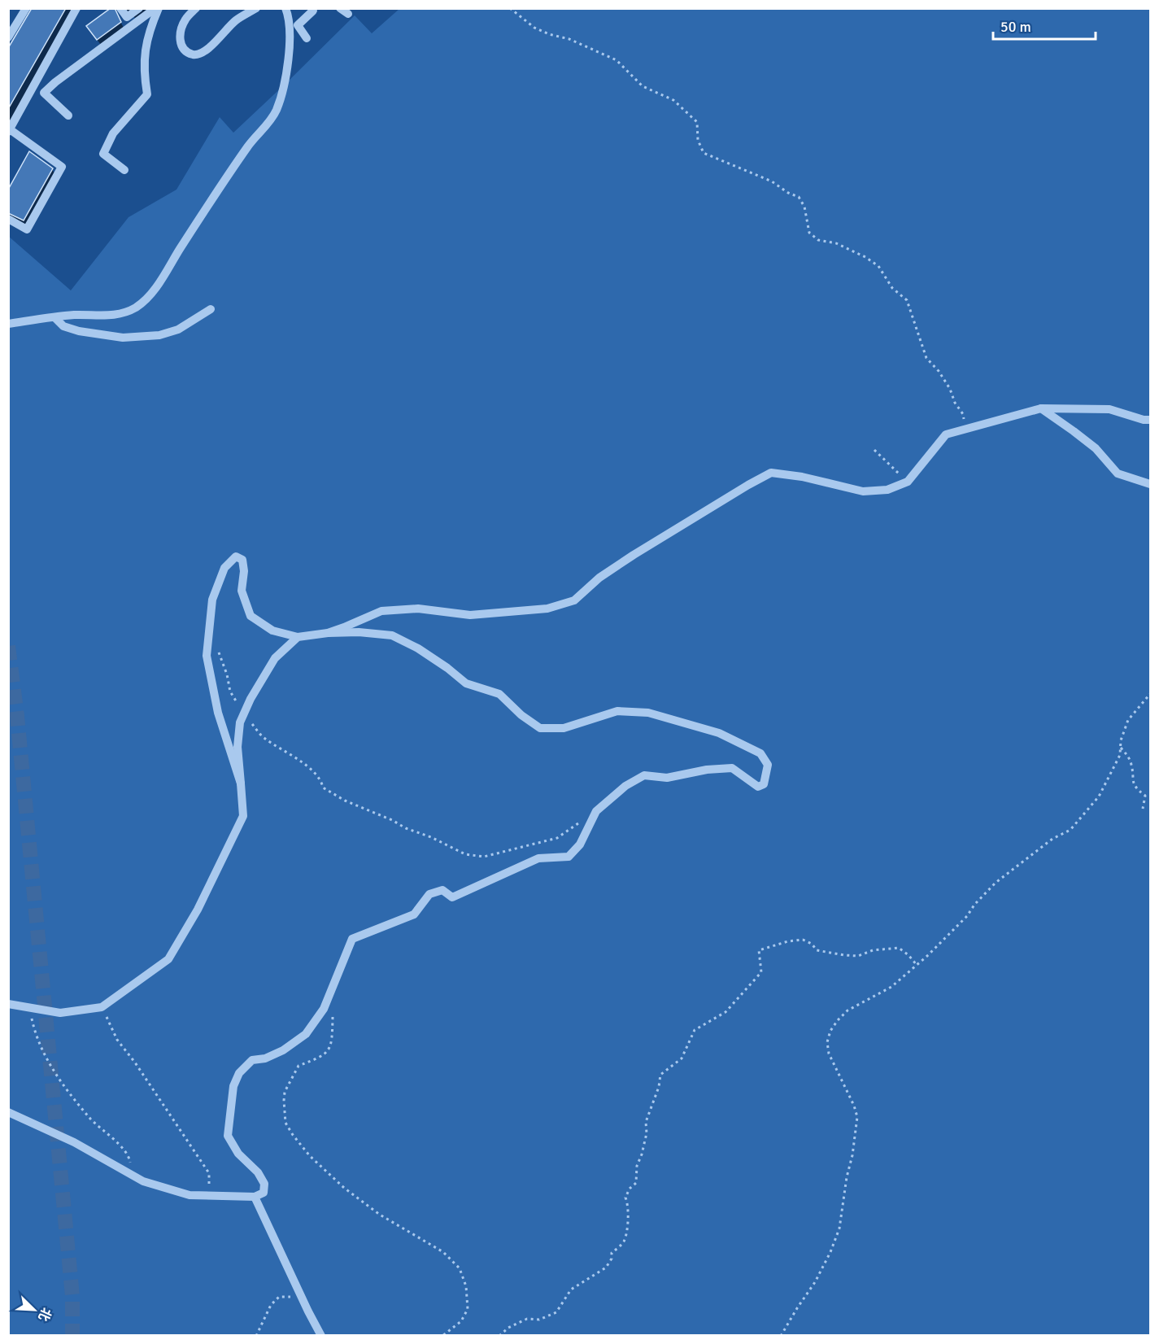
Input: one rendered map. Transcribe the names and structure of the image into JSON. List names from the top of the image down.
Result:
{
  "scale_bar": "50 m",
  "north": "bottom right"
}
